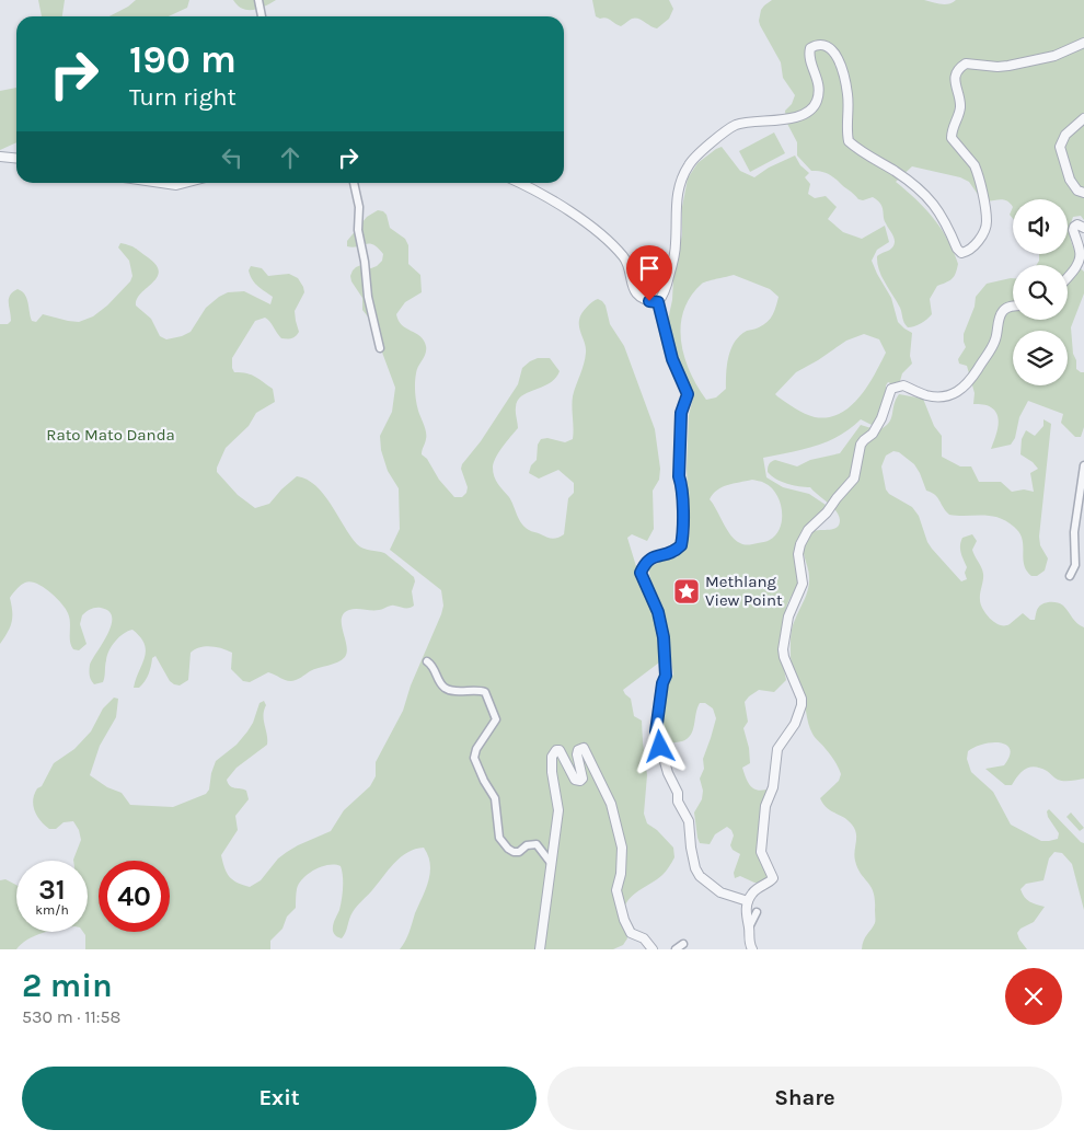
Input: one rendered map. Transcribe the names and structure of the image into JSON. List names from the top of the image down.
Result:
{
  "parks": ["Rato Mato Danda"],
  "places": {
    "place": ["Methlang View Point"]
  },
  "page": {
    "turn": ["190 m", "Turn right"],
    "speed": "31 km/h",
    "limit": "40",
    "heading": ["2 min", "530 m · 11:58"],
    "buttons": ["Exit", "Share"]
  }
}
